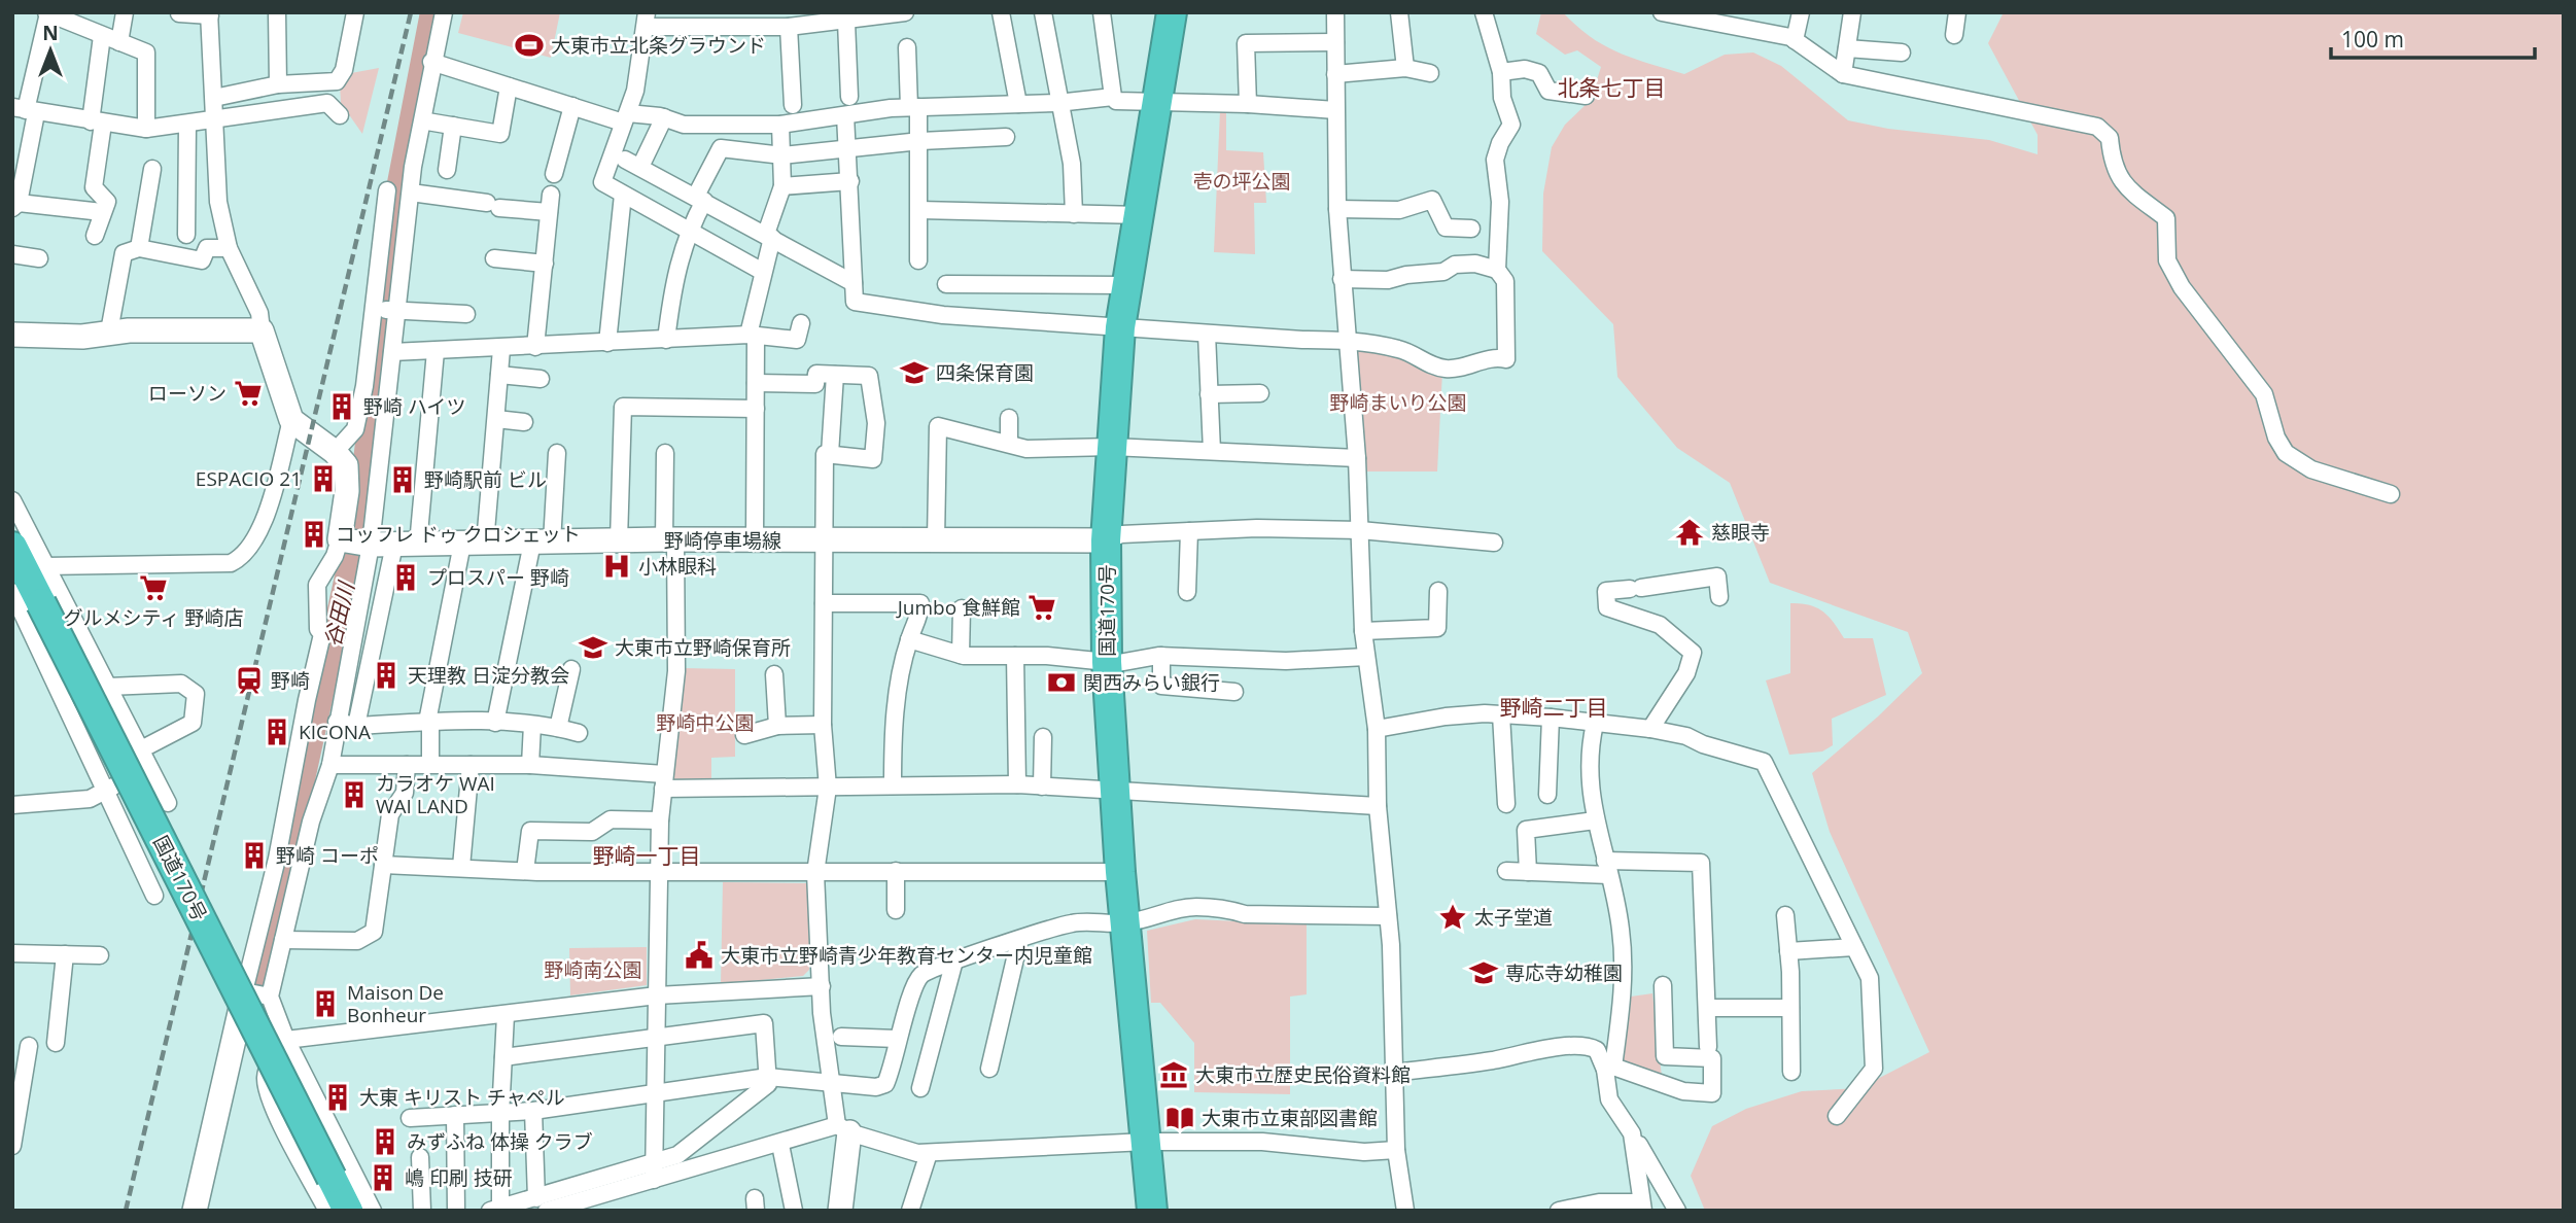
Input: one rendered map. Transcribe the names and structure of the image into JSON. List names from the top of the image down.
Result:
{
  "streets": {
    "highway": ["国道170号"],
    "street": ["野崎停車場線"]
  },
  "crossings": [
    ["野崎停車場線", "国道170号"]
  ],
  "districts": ["北条七丁目", "野崎二丁目", "野崎一丁目"],
  "water": ["谷田川"],
  "parks": [
    "壱の坪公園",
    "野崎まいり公園",
    "野崎中公園",
    "野崎南公園"
  ],
  "places": {
    "sports": ["大東市立北条グラウンド"],
    "school or university": ["四条保育園", "大東市立野崎保育所", "専応寺幼稚園"],
    "supermarket": ["ローソン", "グルメシティ 野崎店", "Jumbo 食鮮館"],
    "building": [
      "野崎 ハイツ",
      "ESPACIO 21",
      "野崎駅前 ビル",
      "コッフレ ドゥ クロシェット",
      "プロスパー 野崎",
      "天理教 日淀分教会",
      "KICONA",
      "カラオケ WAI WAI LAND",
      "野崎 コーポ",
      "Maison De Bonheur",
      "大東 キリスト チャペル",
      "みずふね 体操 クラブ",
      "嶋 印刷 技研"
    ],
    "temple": ["慈眼寺"],
    "hospital": ["小林眼科"],
    "station": ["野崎"],
    "bank": ["関西みらい銀行"],
    "place": ["太子堂道"],
    "public building": ["大東市立野崎青少年教育センター内児童館"],
    "museum": ["大東市立歴史民俗資料館"],
    "library": ["大東市立東部図書館"]
  },
  "scale_bar": "100 m",
  "north": "top"
}
